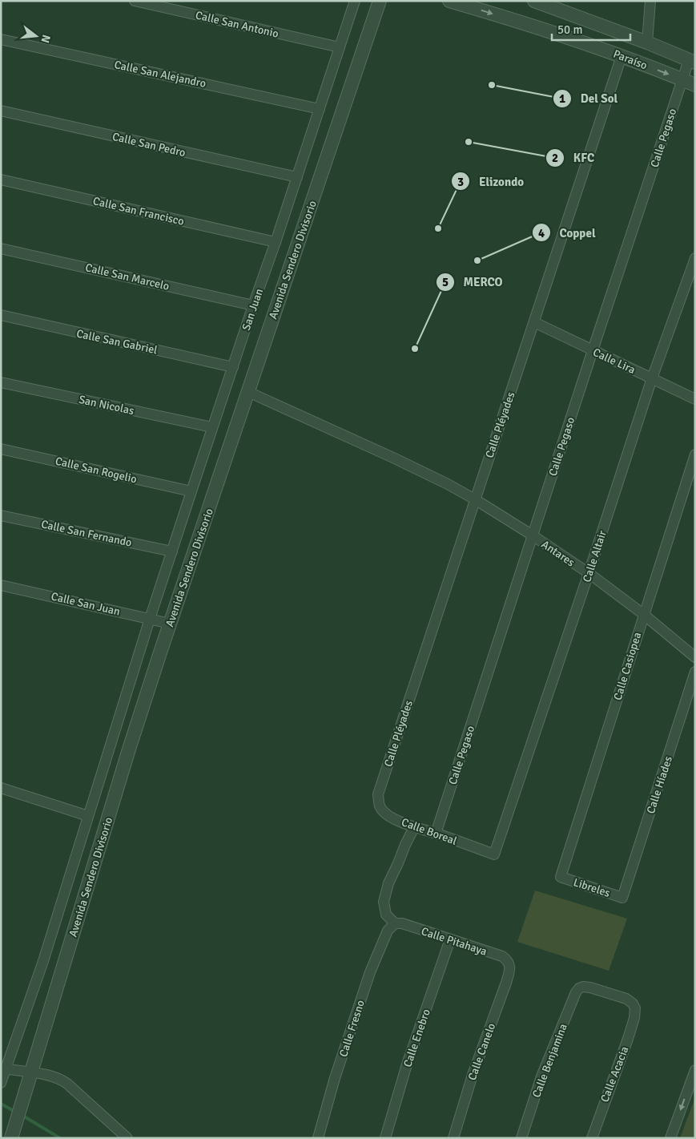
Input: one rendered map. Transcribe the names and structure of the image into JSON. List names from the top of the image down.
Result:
{
  "streets": {
    "street": [
      "Calle San Antonio",
      "Paraíso",
      "Calle San Alejandro",
      "Calle Pegaso",
      "Calle San Pedro",
      "Calle San Francisco",
      "Avenida Sendero Divisorio",
      "Calle San Marcelo",
      "San Juan",
      "Calle San Gabriel",
      "Calle Lira",
      "San Nicolas",
      "Calle Pléyades",
      "Calle San Rogelio",
      "Calle San Fernando",
      "Antares",
      "Calle Altair",
      "Calle San Juan",
      "Calle Casiopea",
      "Calle Híades",
      "Calle Boreal",
      "Libreles",
      "Calle Pitahaya",
      "Calle Fresno",
      "Calle Enebro",
      "Calle Canelo",
      "Calle Benjamina",
      "Calle Acacia"
    ]
  },
  "crossings": [
    ["Calle San Antonio", "San Juan"],
    ["Paraíso", "Calle Pegaso"],
    ["Paraíso", "Calle Pléyades"],
    ["Calle San Alejandro", "San Juan"],
    ["Calle Pegaso", "Calle Lira"],
    ["Calle Pegaso", "Antares"],
    ["Calle Pegaso", "Calle Boreal"],
    ["Calle San Pedro", "San Juan"],
    ["Calle San Francisco", "San Juan"],
    ["Avenida Sendero Divisorio", "San Juan"],
    ["Avenida Sendero Divisorio", "Antares"],
    ["Avenida Sendero Divisorio", "Calle San Juan"],
    ["Calle San Marcelo", "San Juan"],
    ["San Juan", "Calle San Gabriel"],
    ["San Juan", "San Nicolas"],
    ["San Juan", "Calle San Rogelio"],
    ["San Juan", "Calle San Fernando"],
    ["San Juan", "Calle San Juan"],
    ["Calle Lira", "Calle Pléyades"],
    ["Calle Lira", "Calle Altair"],
    ["Calle Pléyades", "Antares"],
    ["Calle Pléyades", "Calle Boreal"],
    ["Antares", "Calle Altair"],
    ["Antares", "Calle Casiopea"],
    ["Calle Altair", "Calle Boreal"],
    ["Calle Casiopea", "Libreles"],
    ["Calle Híades", "Libreles"],
    ["Calle Pitahaya", "Calle Fresno"],
    ["Calle Pitahaya", "Calle Enebro"],
    ["Calle Pitahaya", "Calle Canelo"],
    ["Calle Benjamina", "Calle Acacia"]
  ],
  "places": [
    "Del Sol",
    "KFC",
    "Elizondo",
    "Coppel",
    "MERCO"
  ],
  "scale_bar": "50 m",
  "north": "right"
}
